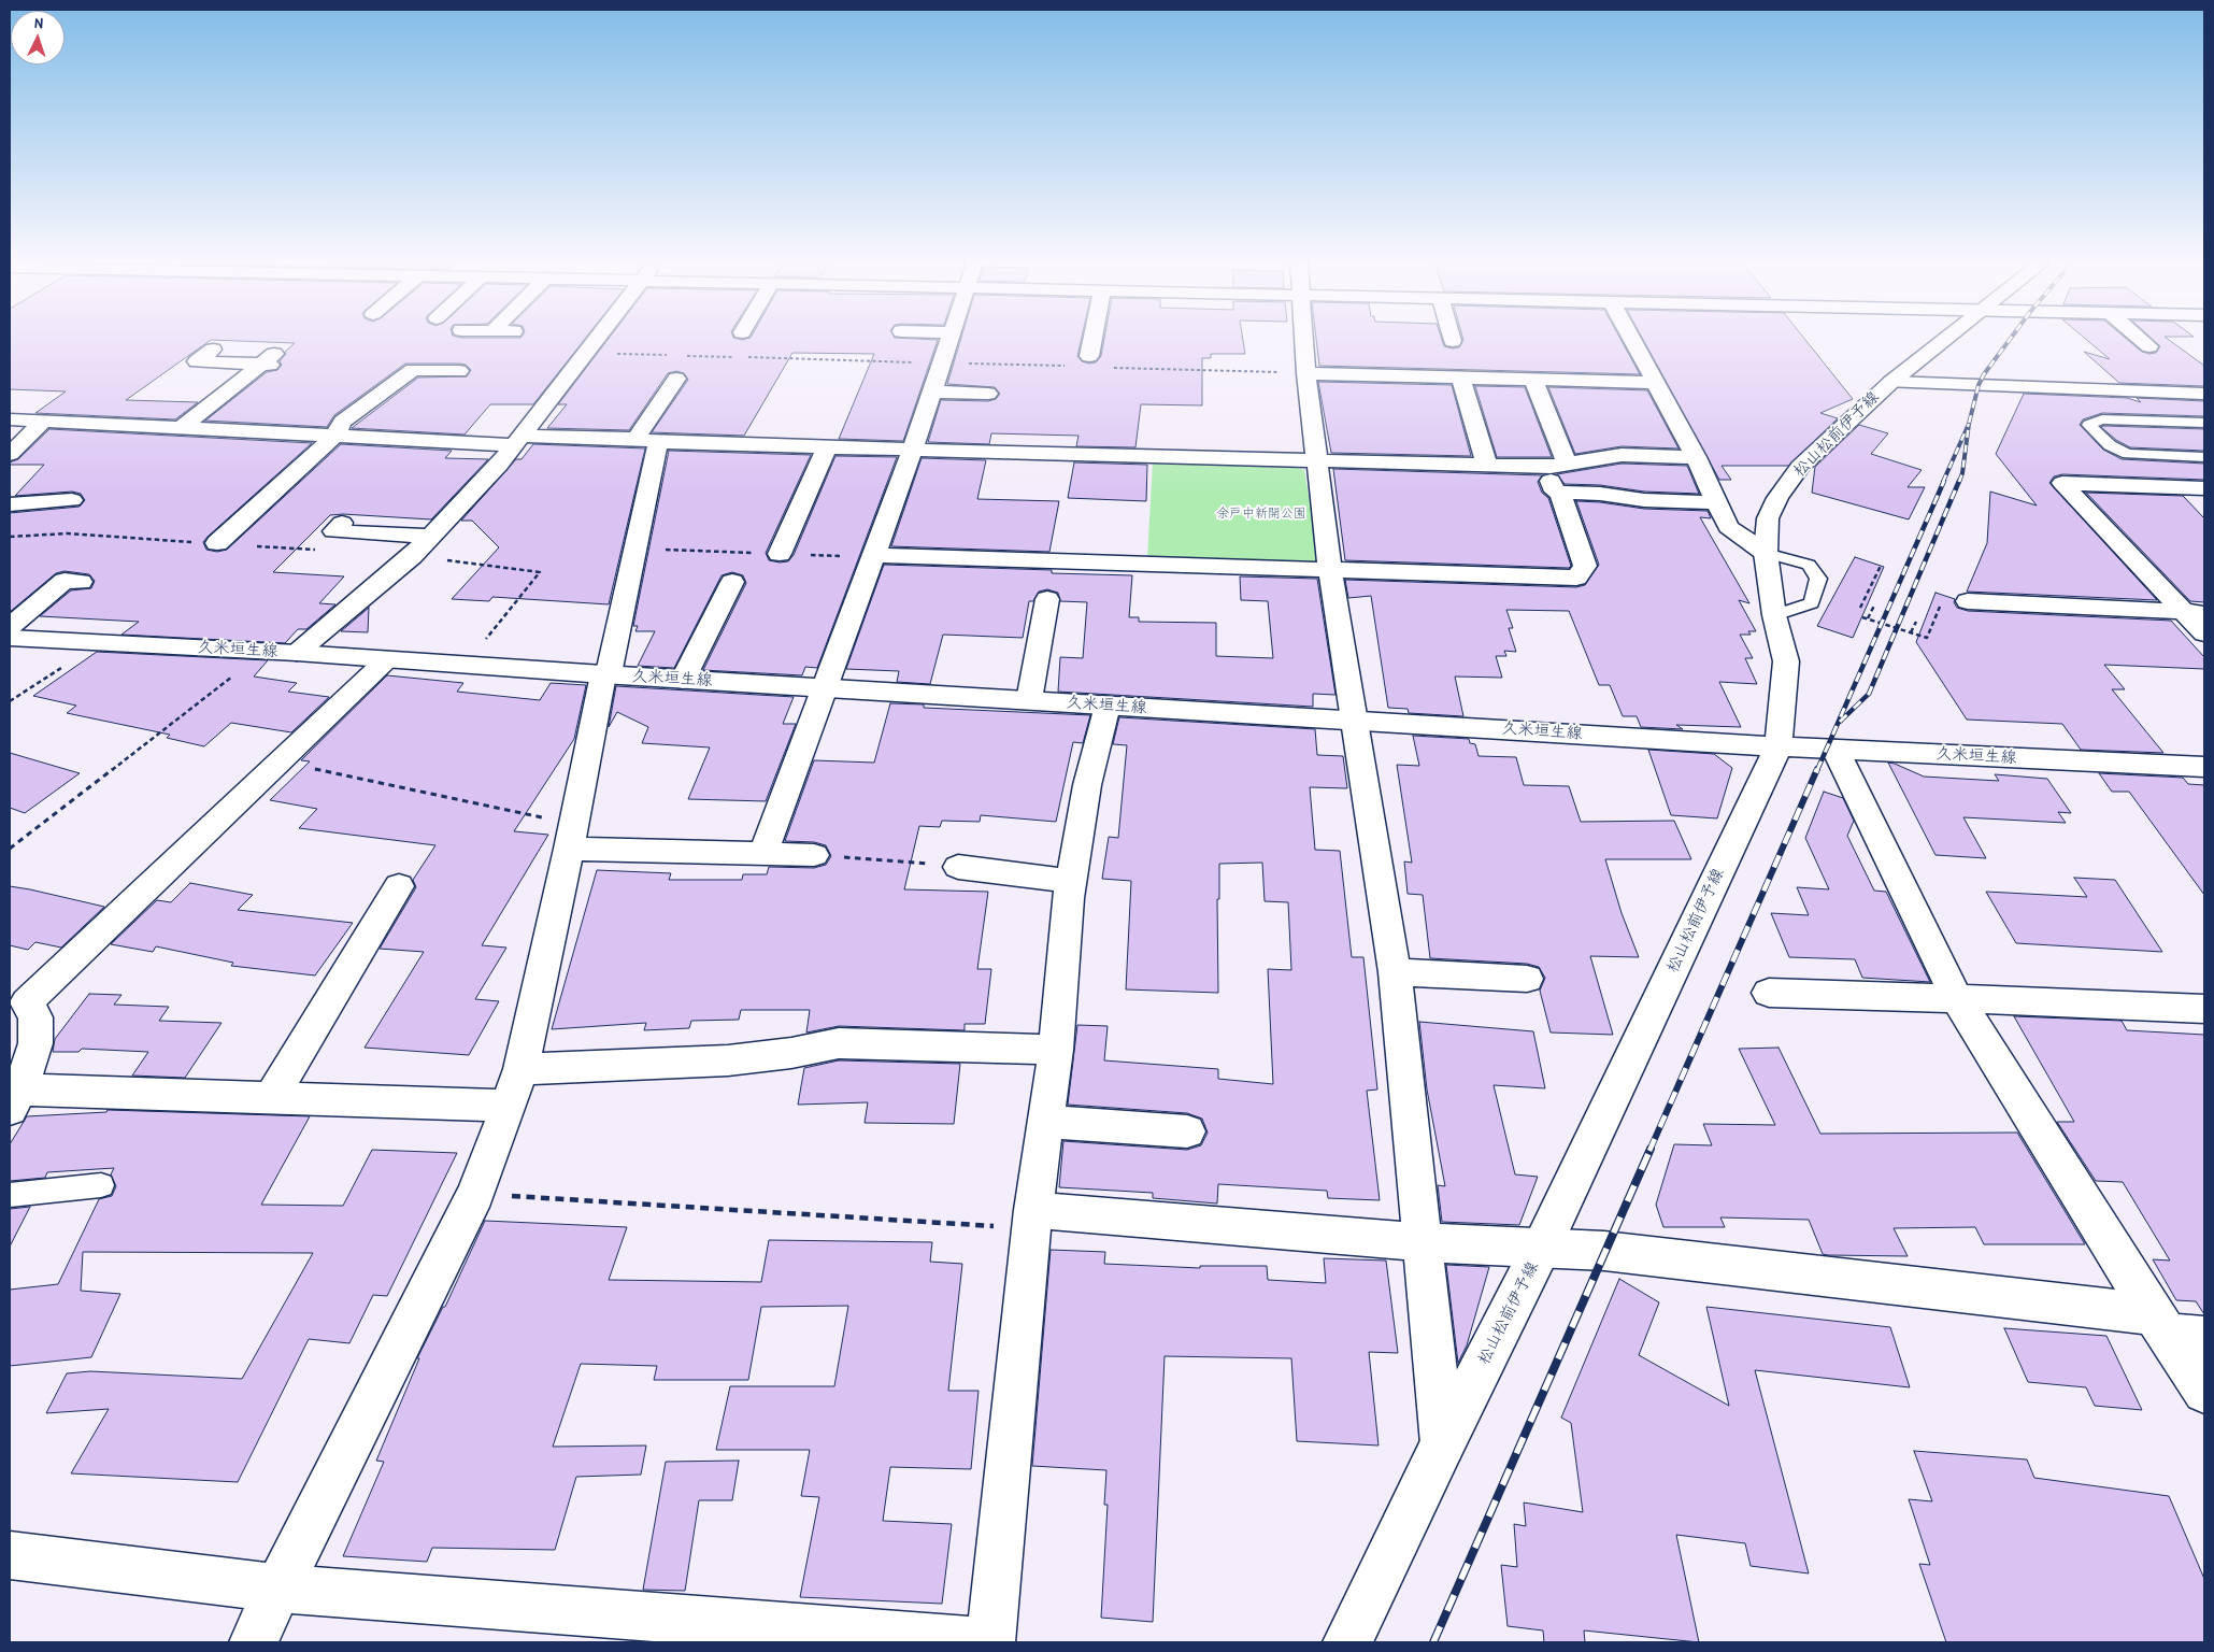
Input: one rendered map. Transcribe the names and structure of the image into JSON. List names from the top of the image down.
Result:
{
  "streets": {
    "street": ["松山松前伊予線", "久米垣生線"]
  },
  "crossings": [
    ["松山松前伊予線", "久米垣生線"]
  ],
  "parks": ["余戸中新開公園"],
  "north": "top"
}
